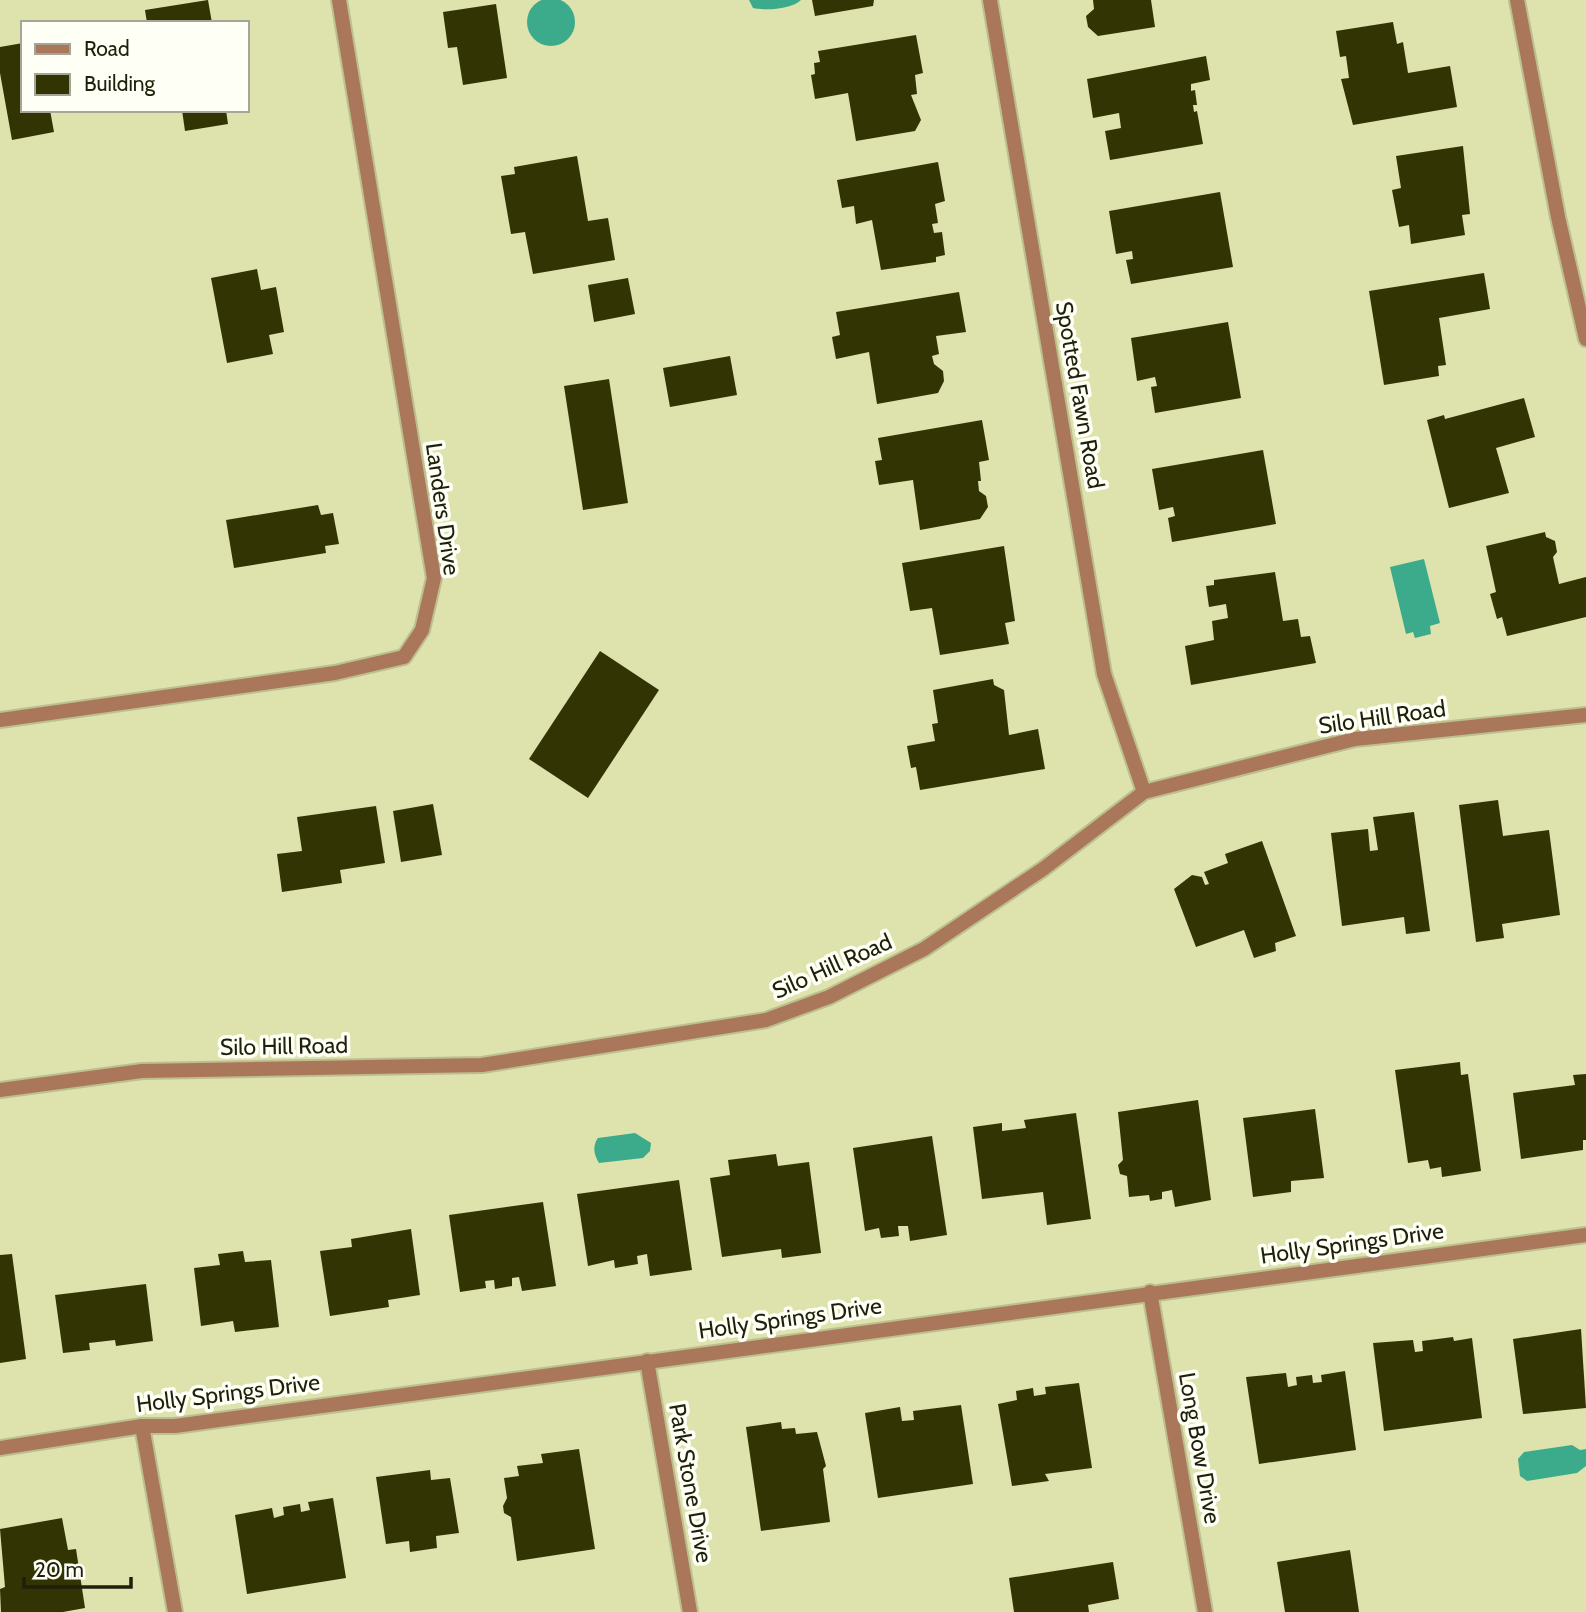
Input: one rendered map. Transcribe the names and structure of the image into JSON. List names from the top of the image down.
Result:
{
  "streets": {
    "street": [
      "Spotted Fawn Road",
      "Landers Drive",
      "Silo Hill Road",
      "Holly Springs Drive",
      "Long Bow Drive",
      "Park Stone Drive"
    ]
  },
  "crossings": [
    ["Spotted Fawn Road", "Silo Hill Road"],
    ["Holly Springs Drive", "Long Bow Drive"],
    ["Holly Springs Drive", "Park Stone Drive"]
  ],
  "legend": ["Road", "Building"],
  "scale_bar": "20 m"
}
